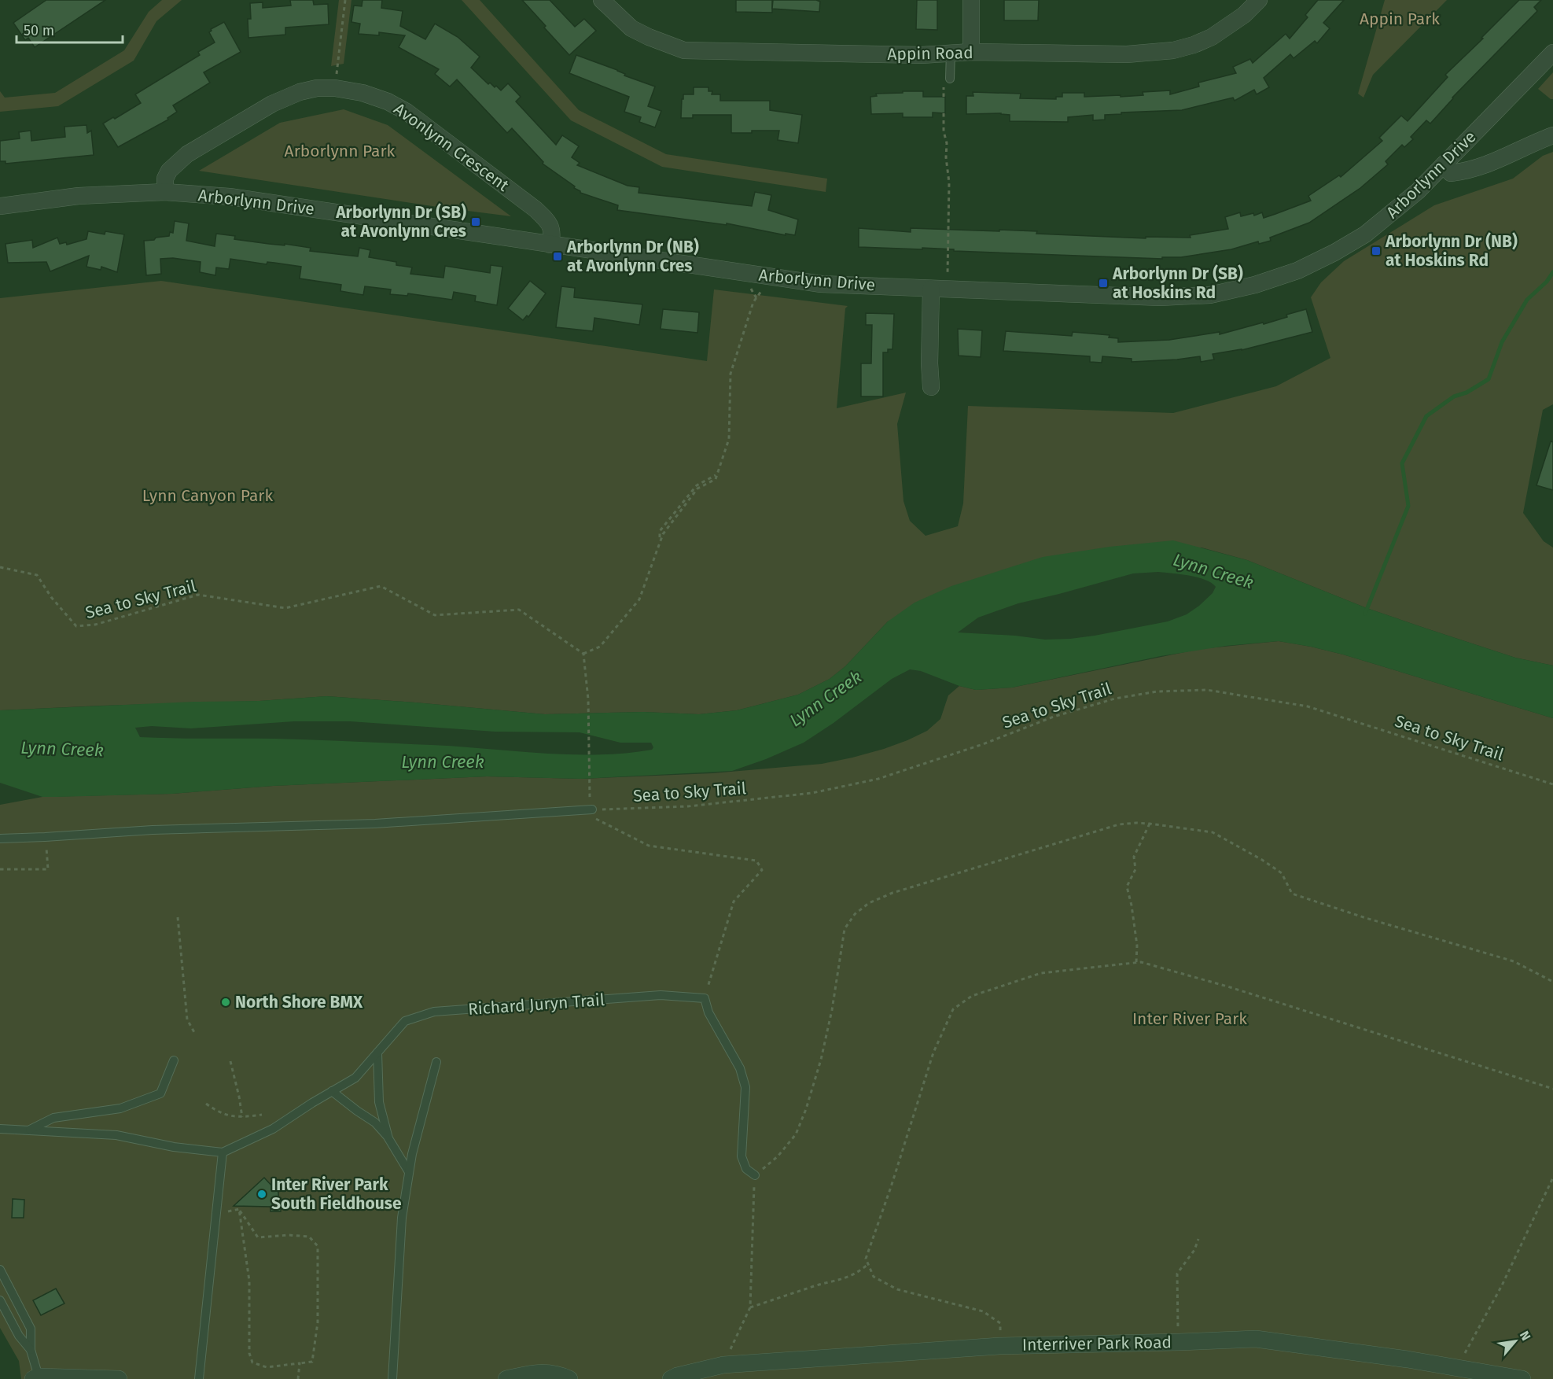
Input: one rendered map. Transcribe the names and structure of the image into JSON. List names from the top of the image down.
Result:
{
  "streets": {
    "street": [
      "Appin Road",
      "Avonlynn Crescent",
      "Arborlynn Drive",
      "Interriver Park Road"
    ],
    "lane": ["Richard Juryn Trail"],
    "path": ["Sea to Sky Trail"]
  },
  "crossings": [
    ["Avonlynn Crescent", "Arborlynn Drive"]
  ],
  "water": ["Lynn Creek"],
  "parks": [
    "Appin Park",
    "Arborlynn Park",
    "Lynn Canyon Park",
    "Inter River Park"
  ],
  "places": {
    "transit": [
      "Arborlynn Dr (SB) at Avonlynn Cres",
      "Arborlynn Dr (NB) at Hoskins Rd",
      "Arborlynn Dr (NB) at Avonlynn Cres",
      "Arborlynn Dr (SB) at Hoskins Rd"
    ],
    "other": ["North Shore BMX", "Inter River Park South Fieldhouse"]
  },
  "scale_bar": "50 m",
  "north": "top right"
}
